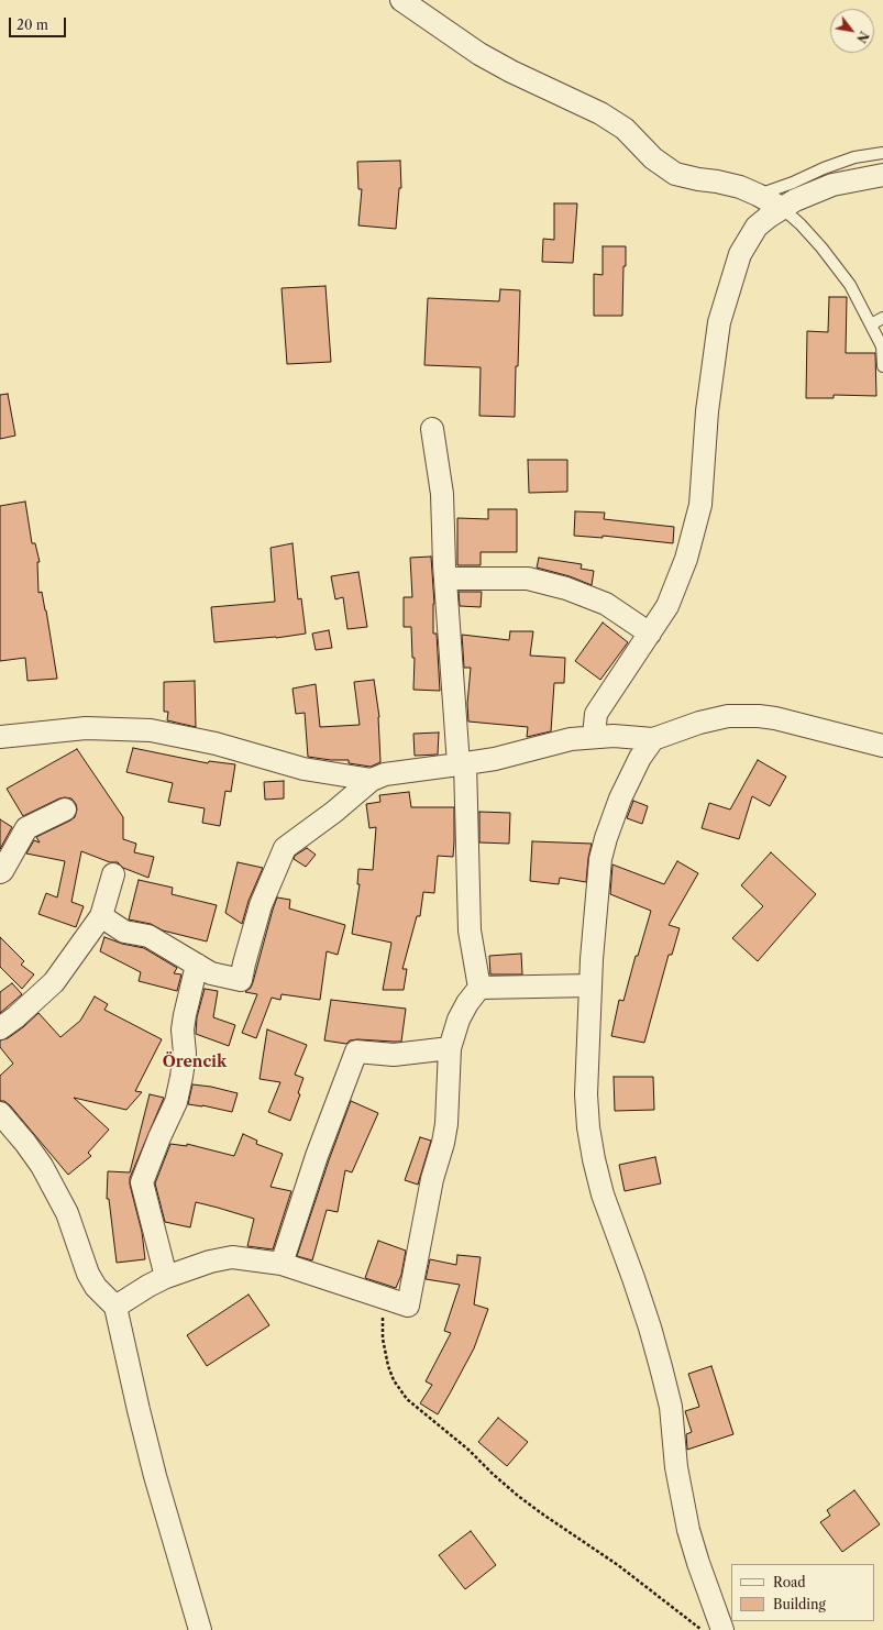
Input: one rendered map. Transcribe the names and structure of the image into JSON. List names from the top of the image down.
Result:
{
  "districts": ["Örencik"],
  "legend": ["Road", "Building"],
  "scale_bar": "20 m",
  "north": "bottom right"
}
